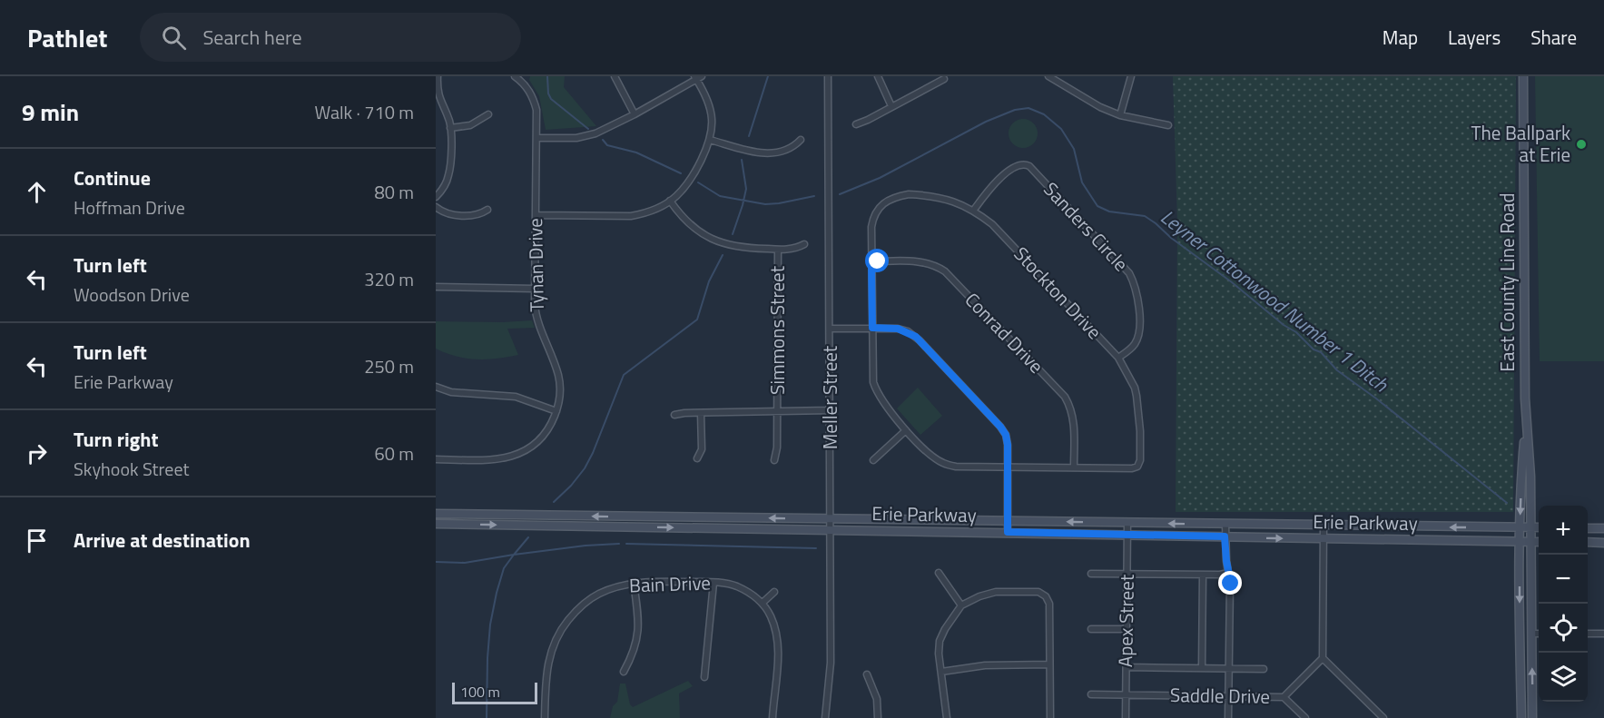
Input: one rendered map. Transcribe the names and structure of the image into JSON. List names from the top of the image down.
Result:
{
  "streets": {
    "main road": ["East County Line Road", "Erie Parkway"],
    "street": [
      "Sanders Circle",
      "Tynan Drive",
      "Stockton Drive",
      "Simmons Street",
      "Conrad Drive",
      "Meller Street",
      "Bain Drive",
      "Apex Street",
      "Saddle Drive"
    ]
  },
  "crossings": [
    ["Sanders Circle", "Stockton Drive"],
    ["East County Line Road", "Erie Parkway"],
    ["Stockton Drive", "Conrad Drive"],
    ["Meller Street", "Erie Parkway"],
    ["Erie Parkway", "Apex Street"],
    ["Apex Street", "Saddle Drive"]
  ],
  "water": ["Leyner Cottonwood Number 1 Ditch"],
  "places": ["The Ballpark at Erie"],
  "scale_bar": "100 m",
  "page": {
    "header": "Pathlet",
    "search": "Search here",
    "nav": ["Map", "Layers", "Share"],
    "heading": ["9 min", "Walk · 710 m"],
    "list": [
      ["Continue", "Hoffman Drive", "80 m"],
      ["Turn left", "Woodson Drive", "320 m"],
      ["Turn left", "Erie Parkway", "250 m"],
      ["Turn right", "Skyhook Street", "60 m"],
      "Arrive at destination"
    ],
    "map_buttons": ["+", "−"],
    "scale": "100 m"
  }
}
